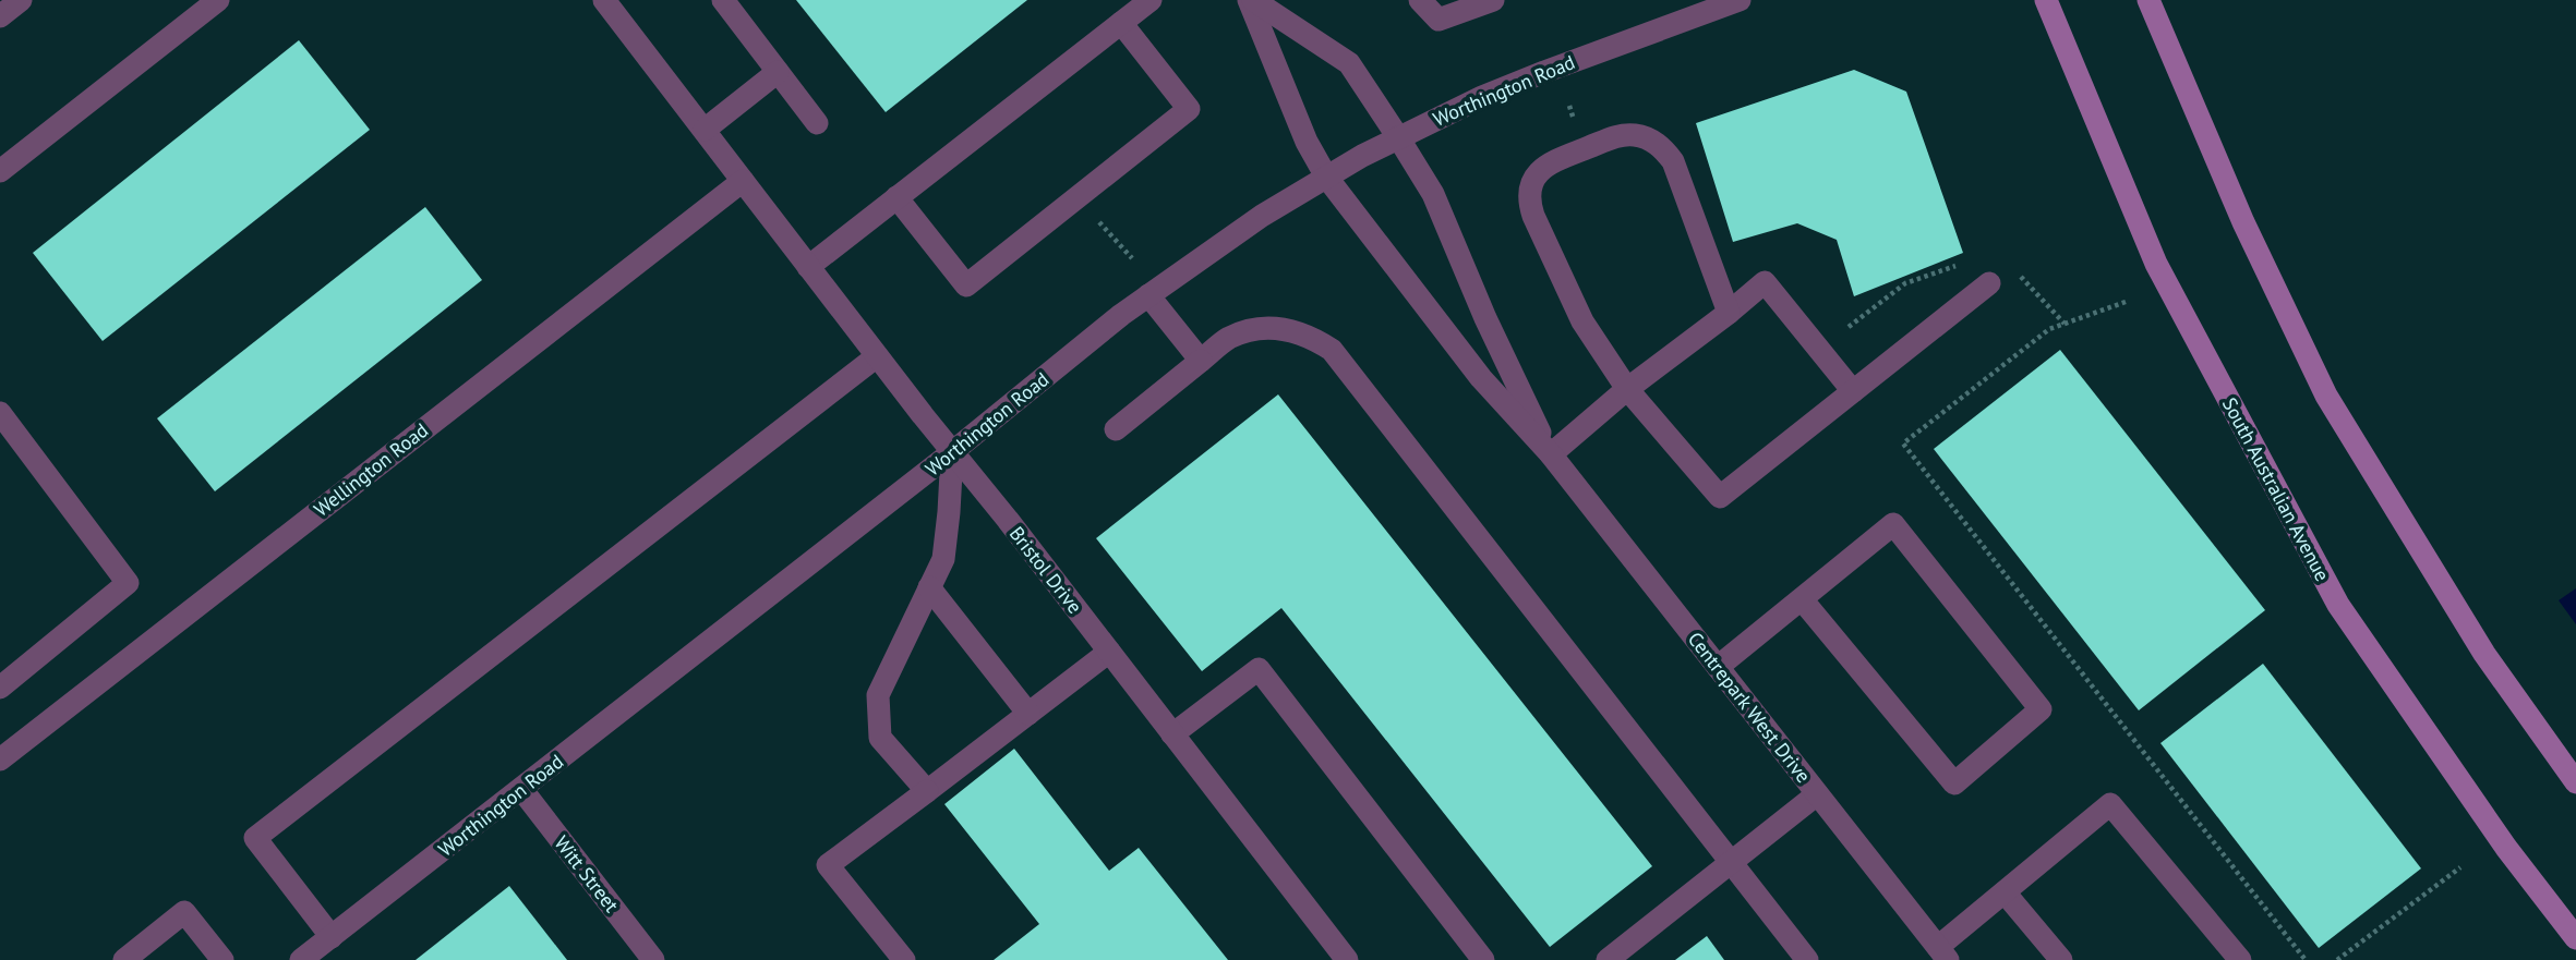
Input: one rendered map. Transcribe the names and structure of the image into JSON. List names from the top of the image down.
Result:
{
  "streets": {
    "main road": ["South Australian Avenue"],
    "street": [
      "Worthington Road",
      "Wellington Road",
      "Bristol Drive",
      "Centrepark West Drive",
      "Witt Street"
    ]
  },
  "crossings": [
    ["Worthington Road", "Bristol Drive"],
    ["Worthington Road", "Centrepark West Drive"],
    ["Worthington Road", "Witt Street"],
    ["Wellington Road", "Bristol Drive"]
  ]
}
